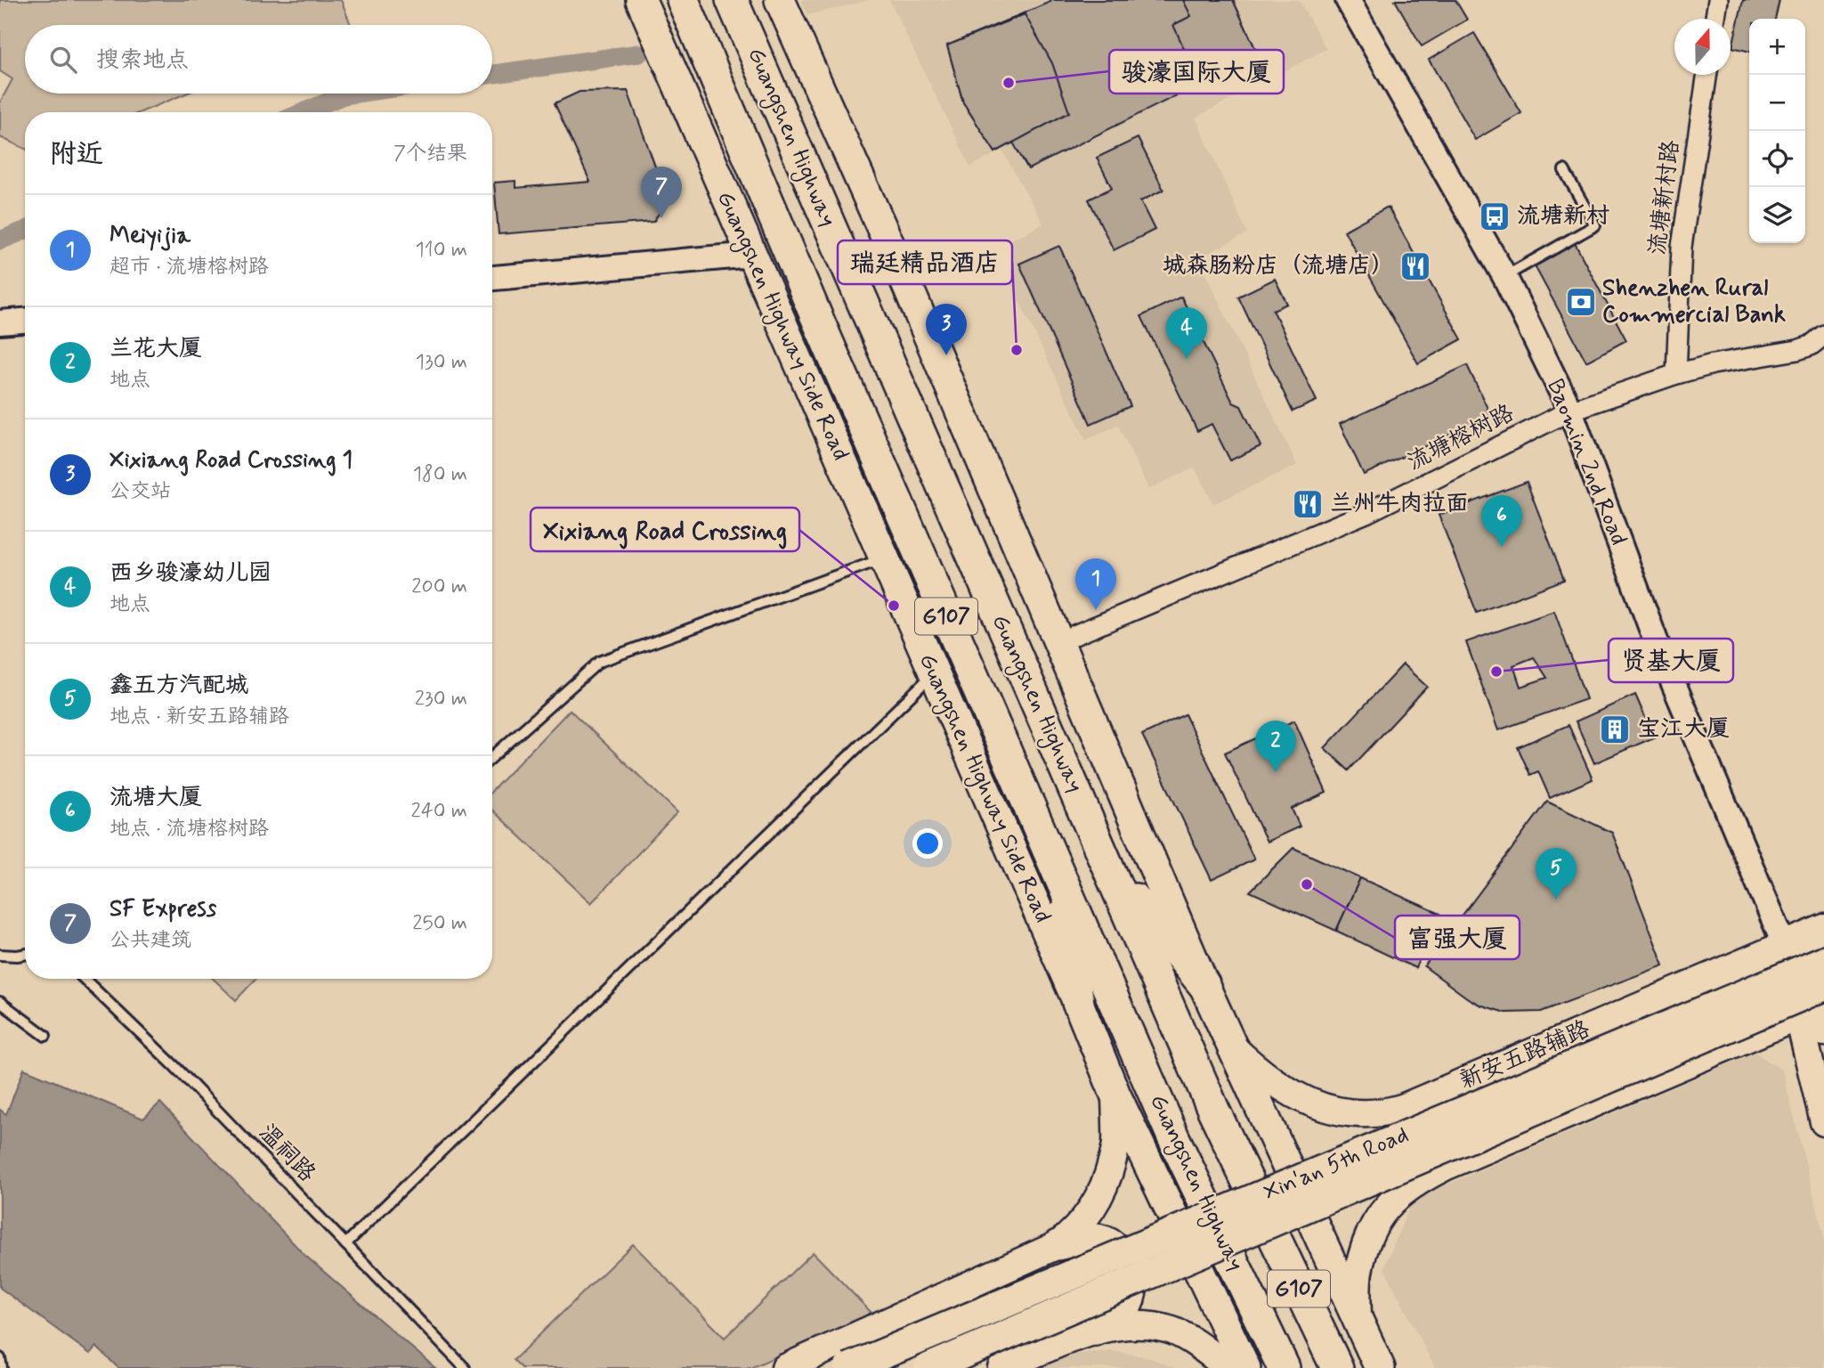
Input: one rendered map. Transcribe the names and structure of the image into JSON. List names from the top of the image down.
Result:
{
  "streets": {
    "highway": ["Guangshen Highway", "G107"],
    "main road": ["Guangshen Highway Side Road", "新安五路辅路", "Xin'an 5th Road"],
    "street": ["流塘新村路", "流塘榕树路", "Baomin 2nd Road"],
    "lane": ["温祠路"]
  },
  "crossings": [
    ["流塘新村路", "流塘榕树路"],
    ["流塘榕树路", "Baomin 2nd Road"],
    ["Baomin 2nd Road", "新安五路辅路"]
  ],
  "places": {
    "other": [
      "骏濠国际大厦",
      "瑞廷精品酒店",
      "Xixiang Road Crossing",
      "贤基大厦",
      "富强大厦"
    ],
    "bus stop": ["流塘新村"],
    "restaurant": ["城森肠粉店（流塘店）", "兰州牛肉拉面"],
    "bank": ["Shenzhen Rural Commercial Bank"],
    "building": ["宝江大厦"]
  },
  "north": "top",
  "page": {
    "map_buttons": ["+", "−"],
    "search": "搜索地点",
    "heading": ["附近", "7个结果"],
    "pins": [
      "7",
      "3",
      "4",
      "6",
      "1",
      "2",
      "5"
    ],
    "list": [
      {
        "mark": "1",
        "name": "Meiyijia",
        "note": "超市 · 流塘榕树路",
        "value": "110 m"
      },
      {
        "mark": "2",
        "name": "兰花大厦",
        "note": "地点",
        "value": "130 m"
      },
      {
        "mark": "3",
        "name": "Xixiang Road Crossing 1",
        "note": "公交站",
        "value": "180 m"
      },
      {
        "mark": "4",
        "name": "西乡骏濠幼儿园",
        "note": "地点",
        "value": "200 m"
      },
      {
        "mark": "5",
        "name": "鑫五方汽配城",
        "note": "地点 · 新安五路辅路",
        "value": "230 m"
      },
      {
        "mark": "6",
        "name": "流塘大厦",
        "note": "地点 · 流塘榕树路",
        "value": "240 m"
      },
      {
        "mark": "7",
        "name": "SF Express",
        "note": "公共建筑",
        "value": "250 m"
      }
    ]
  }
}
